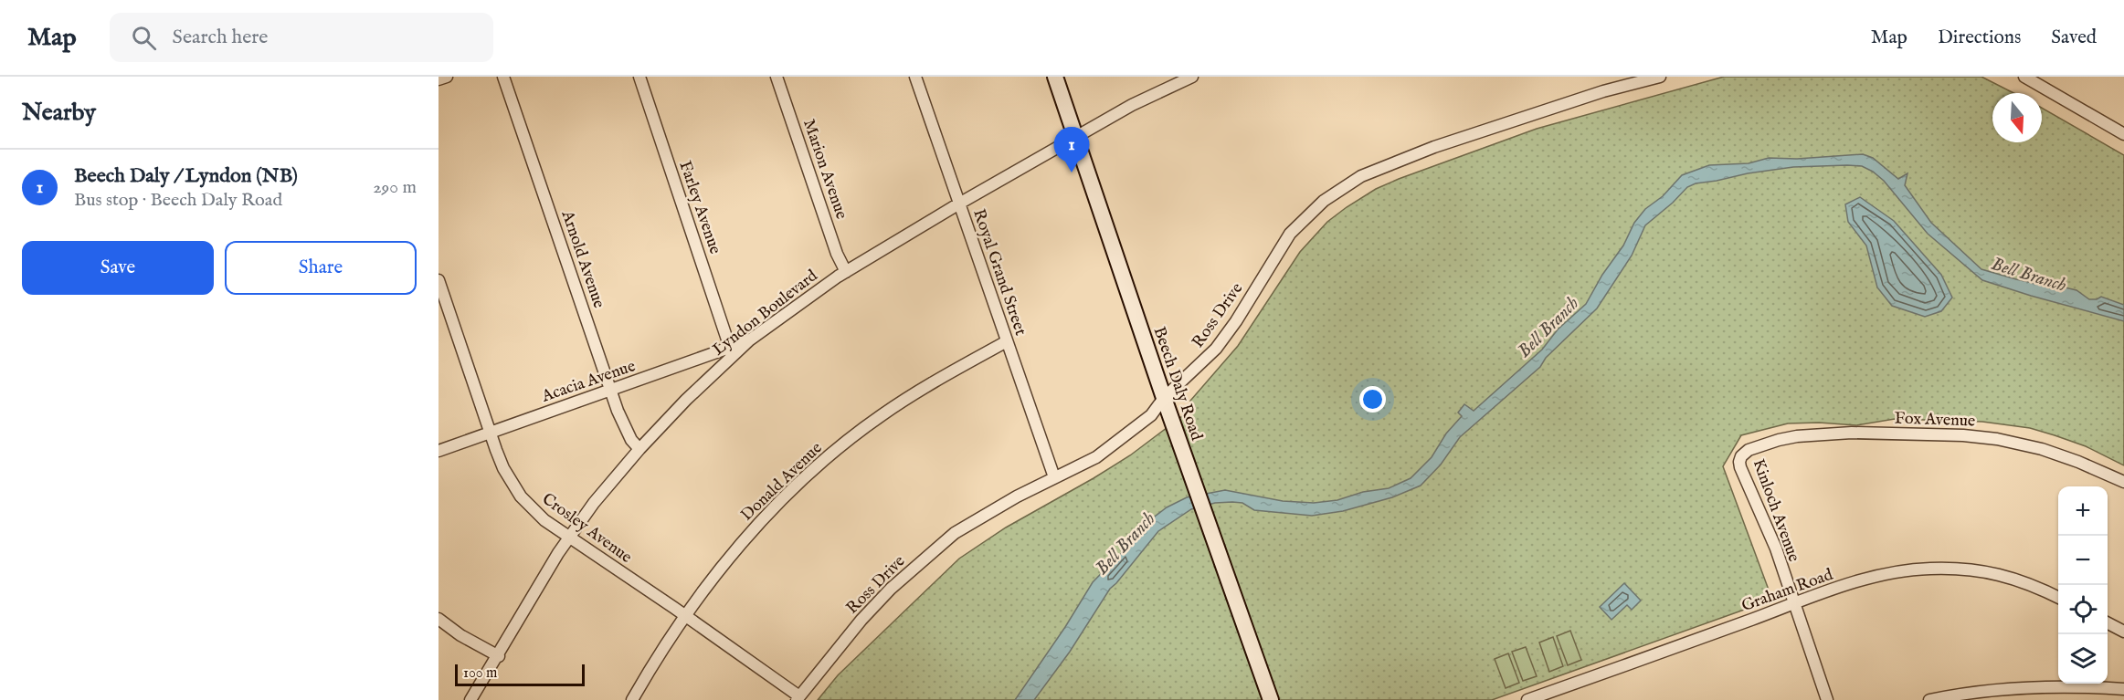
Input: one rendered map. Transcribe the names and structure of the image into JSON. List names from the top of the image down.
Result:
{
  "streets": {
    "main road": ["Beech Daly Road"],
    "street": [
      "Marion Avenue",
      "Farley Avenue",
      "Arnold Avenue",
      "Royal Grand Street",
      "Lyndon Boulevard",
      "Ross Drive",
      "Acacia Avenue",
      "Fox Avenue",
      "Donald Avenue",
      "Kinloch Avenue",
      "Crosley Avenue",
      "Graham Road"
    ]
  },
  "crossings": [
    ["Marion Avenue", "Lyndon Boulevard"],
    ["Farley Avenue", "Acacia Avenue"],
    ["Arnold Avenue", "Lyndon Boulevard"],
    ["Arnold Avenue", "Acacia Avenue"],
    ["Royal Grand Street", "Lyndon Boulevard"],
    ["Royal Grand Street", "Ross Drive"],
    ["Royal Grand Street", "Donald Avenue"],
    ["Lyndon Boulevard", "Acacia Avenue"],
    ["Lyndon Boulevard", "Beech Daly Road"],
    ["Lyndon Boulevard", "Crosley Avenue"],
    ["Ross Drive", "Beech Daly Road"],
    ["Ross Drive", "Crosley Avenue"],
    ["Acacia Avenue", "Crosley Avenue"],
    ["Fox Avenue", "Kinloch Avenue"],
    ["Donald Avenue", "Crosley Avenue"],
    ["Kinloch Avenue", "Graham Road"]
  ],
  "water": ["Bell Branch"],
  "scale_bar": "100 m",
  "north": "bottom",
  "page": {
    "header": "Map",
    "search": "Search here",
    "nav": ["Map", "Directions", "Saved"],
    "heading": "Nearby",
    "pins": "1",
    "list": [
      {
        "mark": "1",
        "name": "Beech Daly / Lyndon (NB)",
        "note": "Bus stop · Beech Daly Road",
        "value": "290 m"
      }
    ],
    "buttons": ["Save", "Share"],
    "map_buttons": ["+", "−"],
    "scale": "100 m"
  }
}
